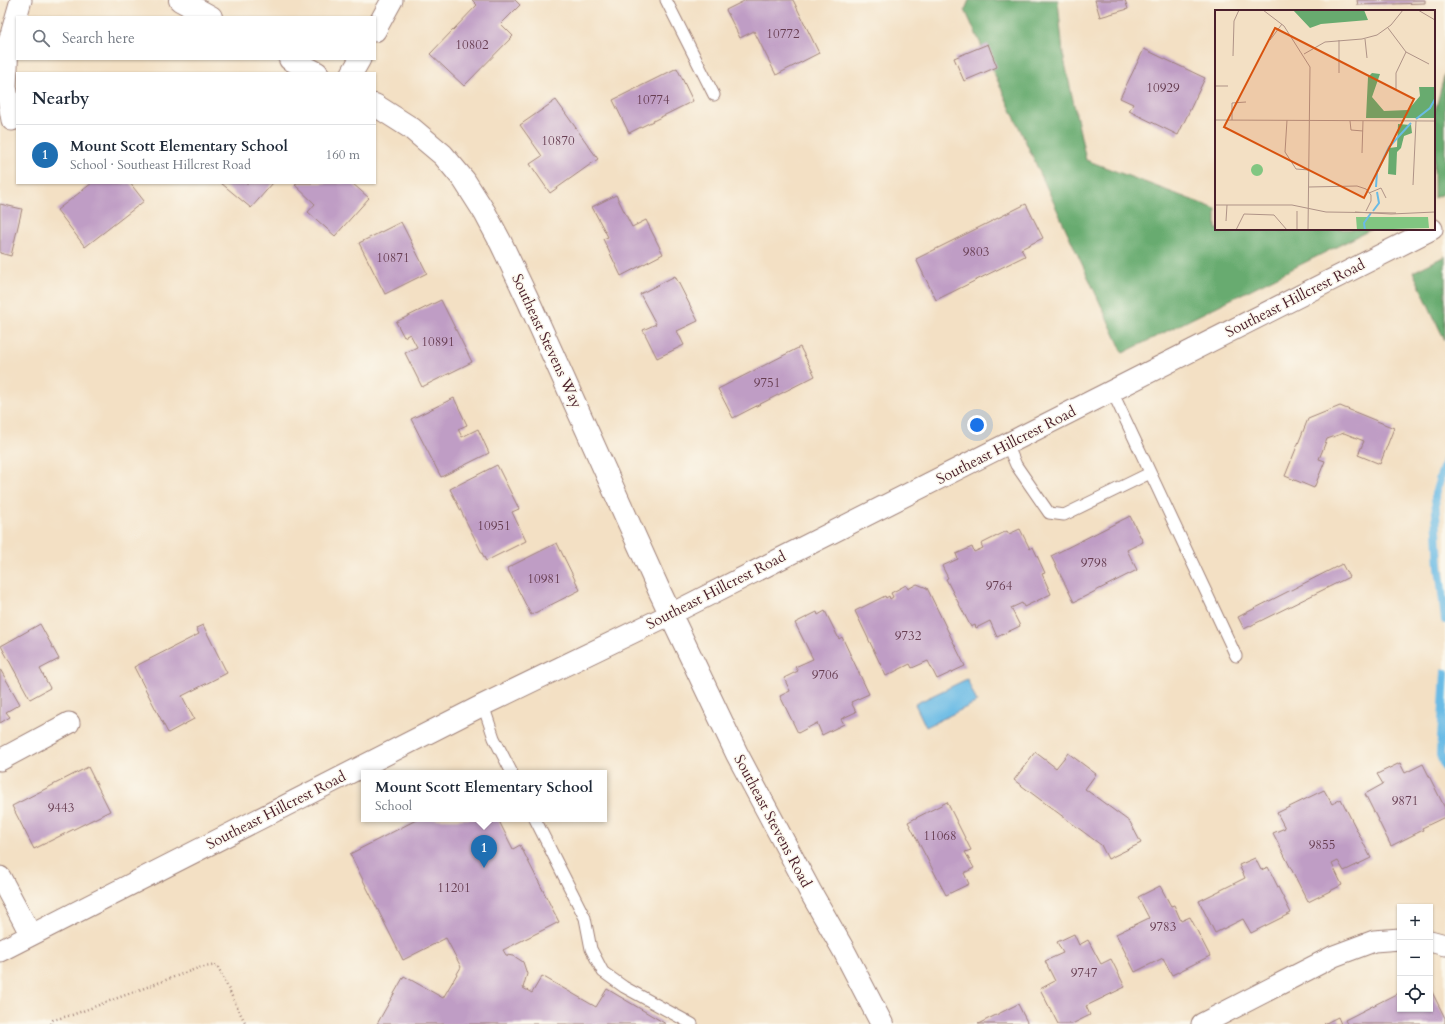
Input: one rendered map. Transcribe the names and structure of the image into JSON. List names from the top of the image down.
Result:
{
  "streets": {
    "street": ["Southeast Hillcrest Road", "Southeast Stevens Way", "Southeast Stevens Road"]
  },
  "crossings": [
    ["Southeast Hillcrest Road", "Southeast Stevens Way"],
    ["Southeast Hillcrest Road", "Southeast Stevens Road"],
    ["Southeast Stevens Way", "Southeast Stevens Road"]
  ],
  "house_numbers": [
    "10772",
    "10802",
    "10929",
    "10774",
    "10870",
    "9803",
    "10871",
    "10891",
    "9751",
    "10951",
    "9798",
    "10981",
    "9764",
    "9732",
    "9706",
    "9871",
    "9443",
    "11068",
    "9855",
    "11201",
    "9783",
    "9747"
  ],
  "page": {
    "search": "Search here",
    "heading": "Nearby",
    "list": [
      {
        "mark": "1",
        "name": "Mount Scott Elementary School",
        "note": "School · Southeast Hillcrest Road",
        "value": "160 m"
      }
    ],
    "popup": ["Mount Scott Elementary School", "School"],
    "pins": "1",
    "map_buttons": ["+", "−"]
  }
}
